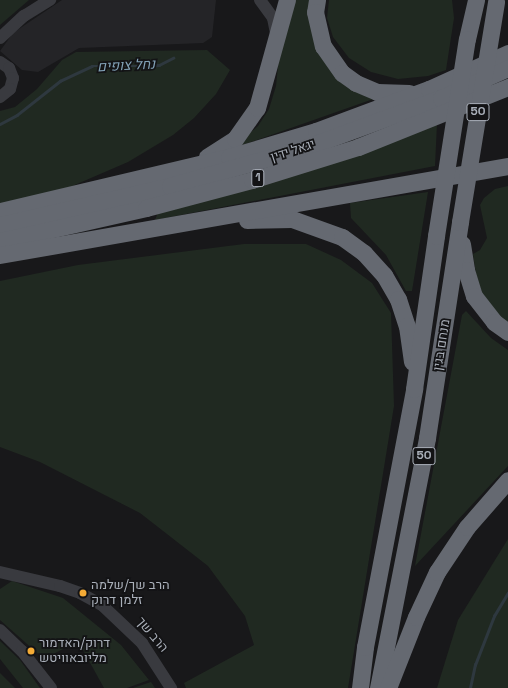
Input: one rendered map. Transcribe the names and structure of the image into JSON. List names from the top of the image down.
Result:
{
  "streets": {
    "highway": [
      "50",
      "יגאל ידין",
      "1",
      "מנחם בגין"
    ],
    "street": ["הרב שך"]
  },
  "water": ["נחל צופים"],
  "places": ["הרב שך/שלמה זלמן דרוק", "דרוק/האדמור מליובאוויטש"]
}
